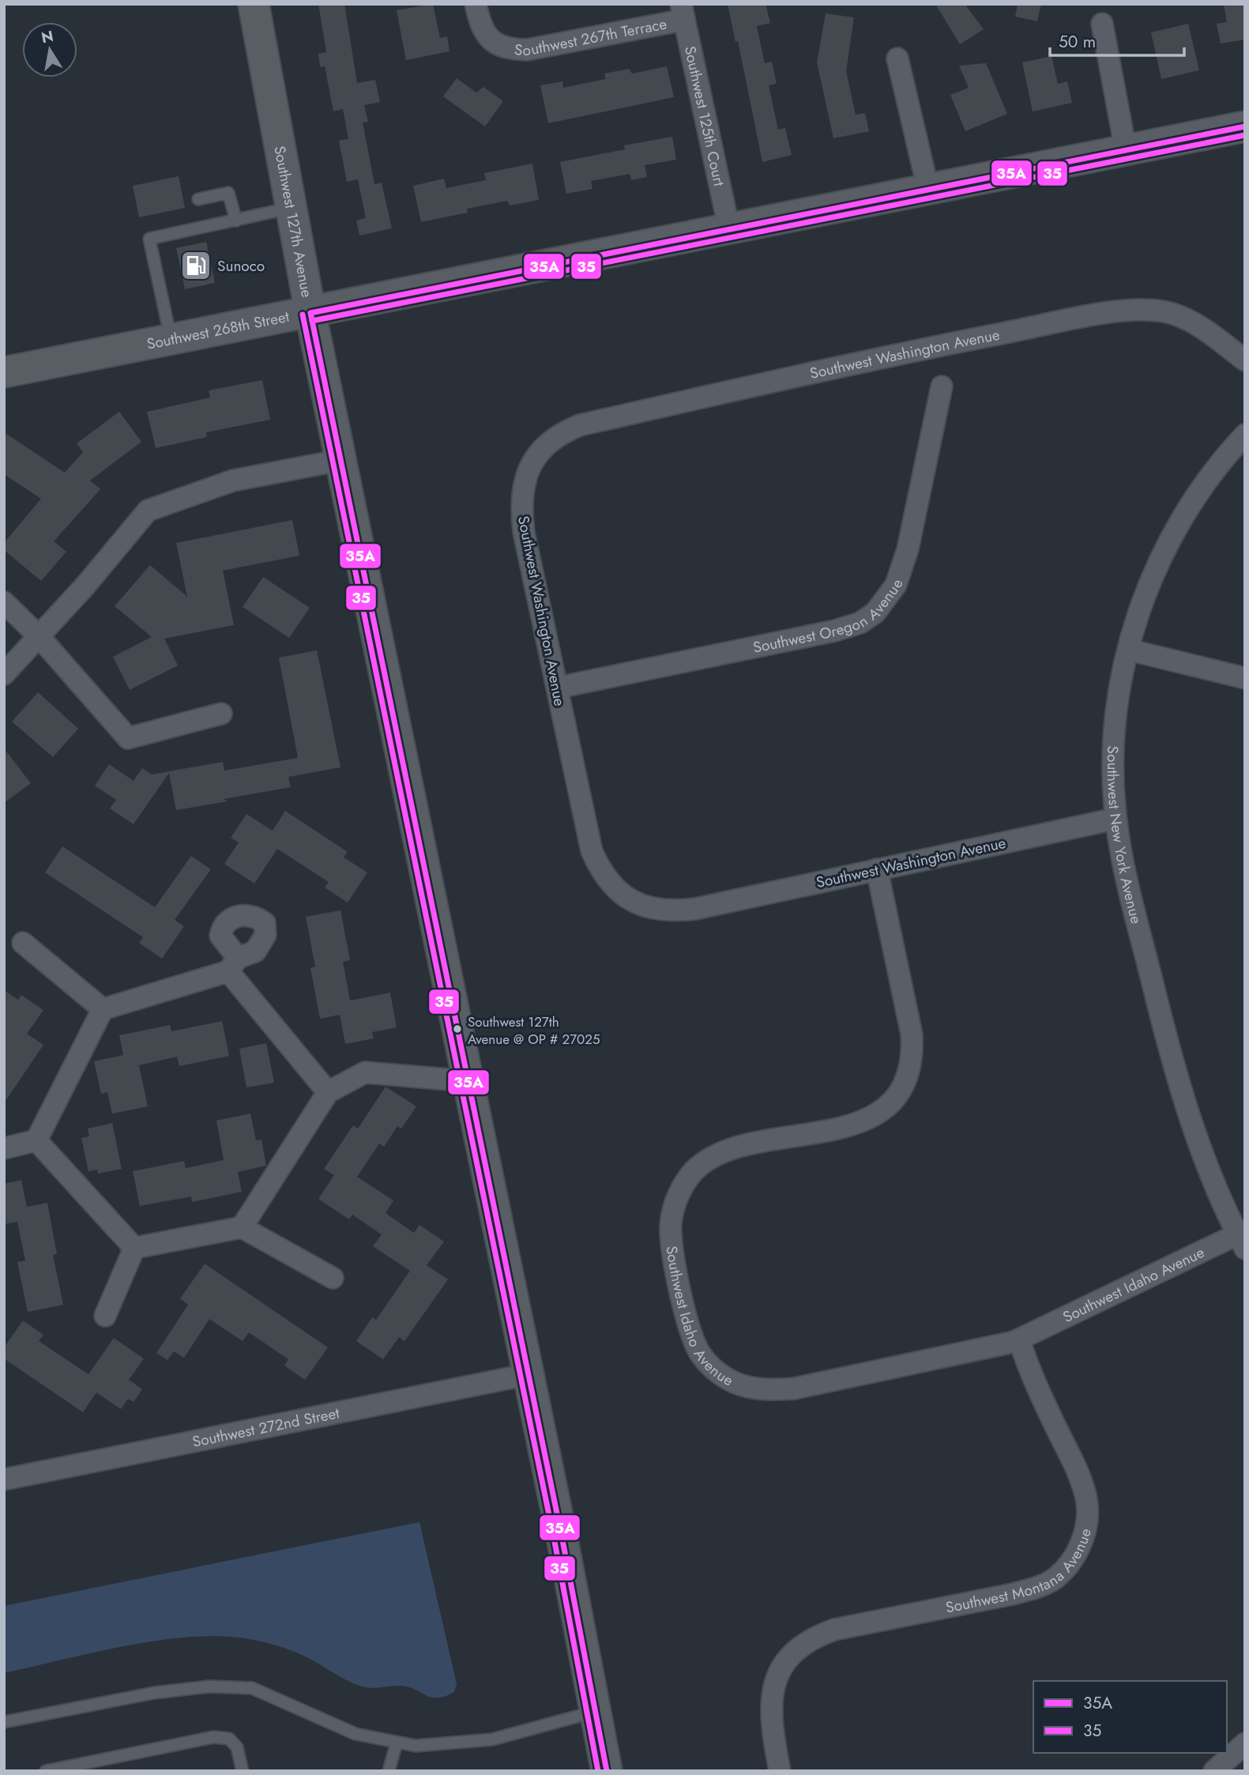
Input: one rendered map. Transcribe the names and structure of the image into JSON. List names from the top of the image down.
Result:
{
  "streets": {
    "main road": ["Southwest 127th Avenue", "Southwest 268th Street"],
    "street": [
      "Southwest 267th Terrace",
      "Southwest 125th Court",
      "Southwest Washington Avenue",
      "Southwest Oregon Avenue",
      "Southwest New York Avenue",
      "Southwest Idaho Avenue",
      "Southwest 272nd Street",
      "Southwest Montana Avenue"
    ]
  },
  "crossings": [
    ["Southwest 267th Terrace", "Southwest 125th Court"],
    ["Southwest 125th Court", "Southwest 268th Street"],
    ["Southwest 127th Avenue", "Southwest 268th Street"],
    ["Southwest 127th Avenue", "Southwest 272nd Street"],
    ["Southwest Washington Avenue", "Southwest Oregon Avenue"],
    ["Southwest Washington Avenue", "Southwest New York Avenue"],
    ["Southwest Washington Avenue", "Southwest Idaho Avenue"],
    ["Southwest New York Avenue", "Southwest Idaho Avenue"],
    ["Southwest Idaho Avenue", "Southwest Montana Avenue"]
  ],
  "places": {
    "fuel station": ["Sunoco"],
    "other": ["Southwest 127th Avenue @ OP # 27025"]
  },
  "lines": ["transit line 35A", "transit line 35"],
  "legend": ["35A", "35"],
  "scale_bar": "50 m",
  "north": "top"
}
